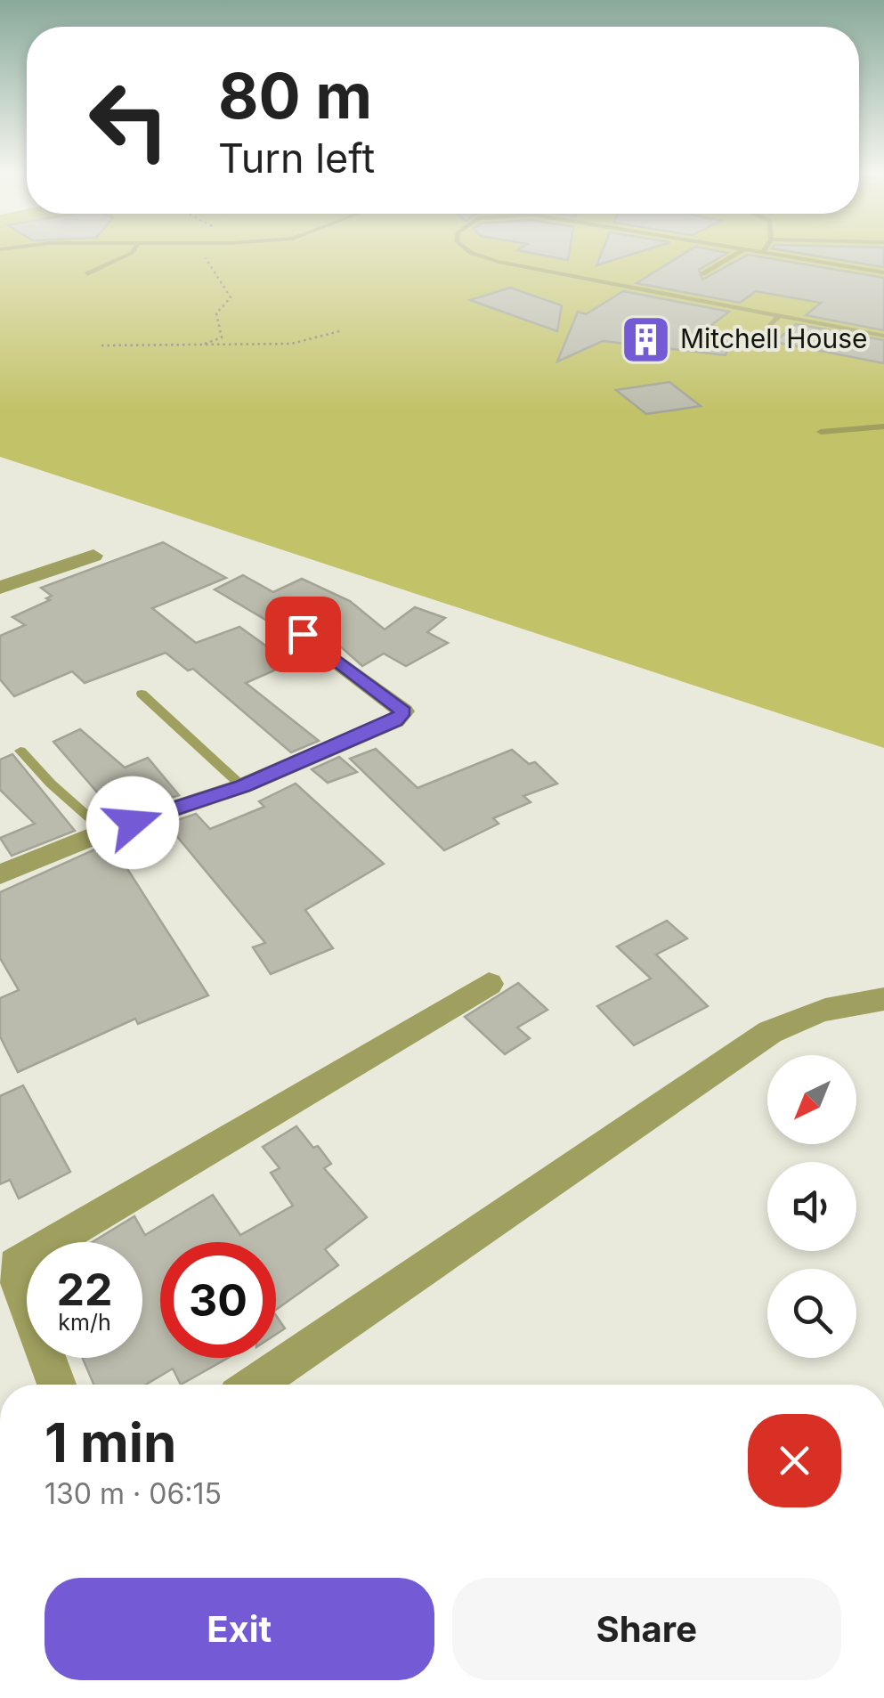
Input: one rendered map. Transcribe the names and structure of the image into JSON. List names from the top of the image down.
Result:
{
  "places": {
    "building": ["Mitchell House"]
  },
  "north": "bottom left",
  "page": {
    "turn": ["80 m", "Turn left"],
    "speed": "22 km/h",
    "limit": "30",
    "heading": ["1 min", "130 m · 06:15"],
    "buttons": ["Exit", "Share"]
  }
}
